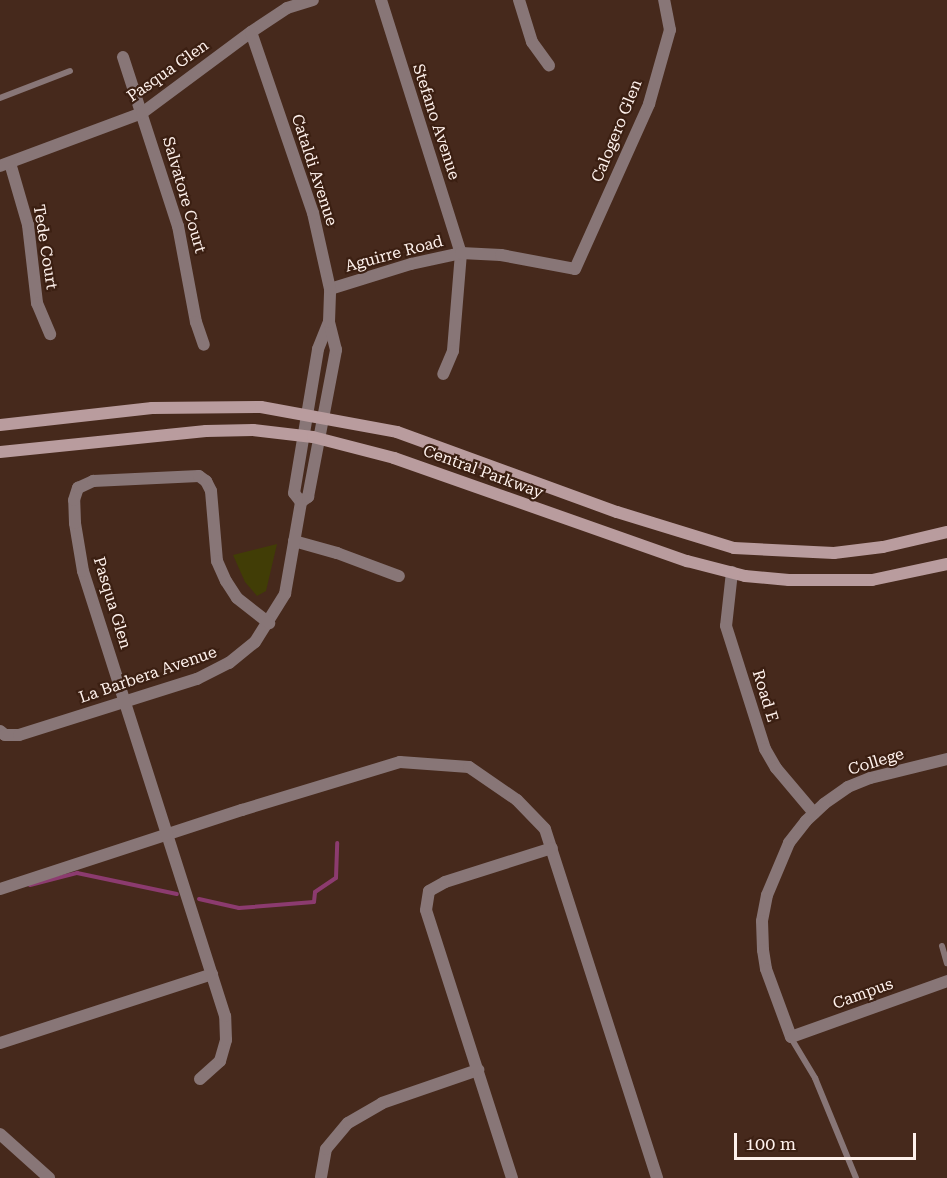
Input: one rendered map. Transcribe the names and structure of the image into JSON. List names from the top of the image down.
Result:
{
  "streets": {
    "main road": ["Central Parkway"],
    "street": [
      "Pasqua Glen",
      "Stefano Avenue",
      "Calogero Glen",
      "Cataldi Avenue",
      "Salvatore Court",
      "Tede Court",
      "Aguirre Road",
      "La Barbera Avenue",
      "Road E",
      "College",
      "Campus"
    ]
  },
  "crossings": [
    ["Pasqua Glen", "Cataldi Avenue"],
    ["Pasqua Glen", "Salvatore Court"],
    ["Pasqua Glen", "Tede Court"],
    ["Pasqua Glen", "La Barbera Avenue"],
    ["Stefano Avenue", "Aguirre Road"],
    ["Calogero Glen", "Aguirre Road"],
    ["Cataldi Avenue", "Aguirre Road"],
    ["Cataldi Avenue", "Central Parkway"],
    ["Cataldi Avenue", "La Barbera Avenue"],
    ["Central Parkway", "La Barbera Avenue"],
    ["Central Parkway", "Road E"],
    ["Road E", "College"],
    ["College", "Campus"]
  ],
  "scale_bar": "100 m"
}
